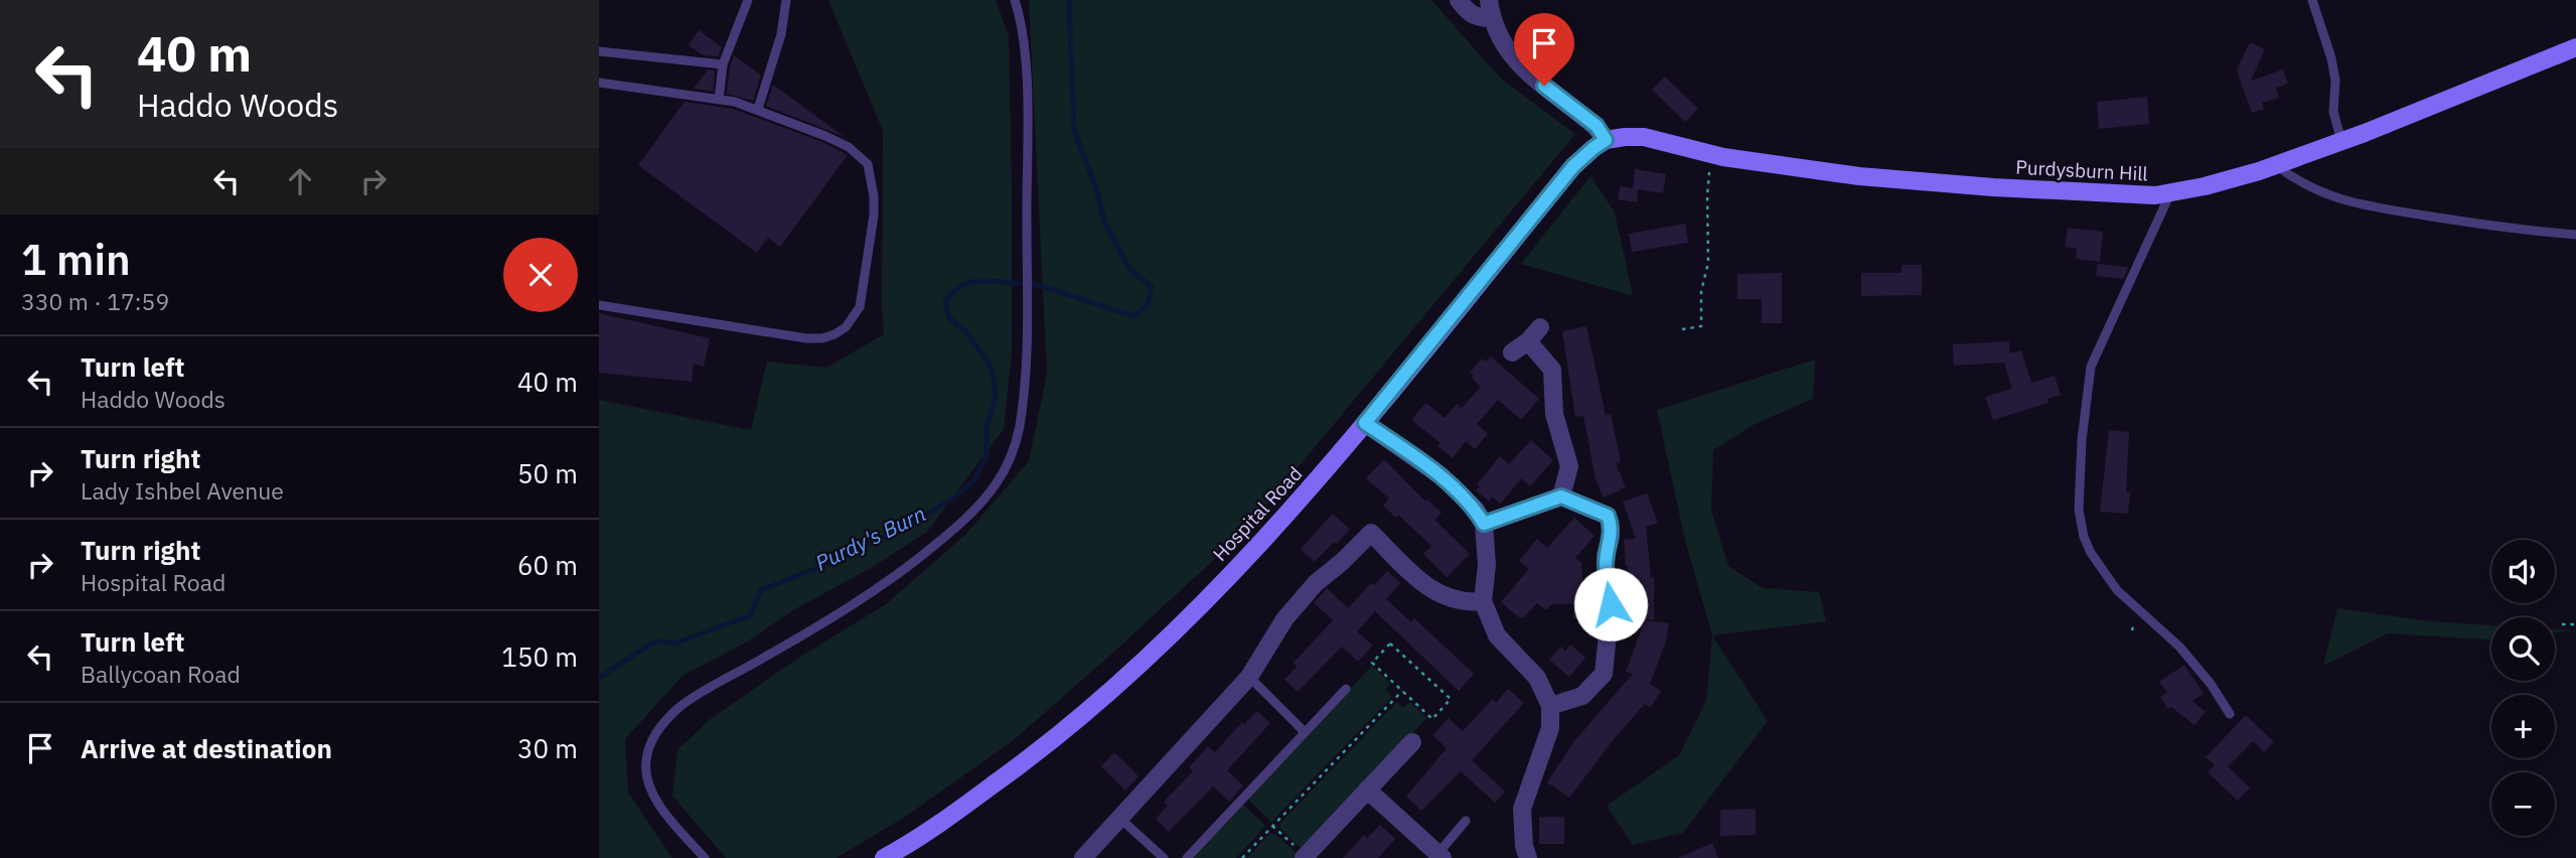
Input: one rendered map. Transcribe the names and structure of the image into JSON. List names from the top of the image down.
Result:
{
  "streets": {
    "main road": ["Purdysburn Hill", "Hospital Road"]
  },
  "crossings": [
    ["Purdysburn Hill", "Hospital Road"]
  ],
  "water": ["Purdy's Burn"],
  "page": {
    "turn": ["40 m", "Haddo Woods"],
    "heading": ["1 min", "330 m · 17:59"],
    "list": [
      {
        "name": "Turn left",
        "note": "Haddo Woods",
        "value": "40 m"
      },
      {
        "name": "Turn right",
        "note": "Lady Ishbel Avenue",
        "value": "50 m"
      },
      {
        "name": "Turn right",
        "note": "Hospital Road",
        "value": "60 m"
      },
      {
        "name": "Turn left",
        "note": "Ballycoan Road",
        "value": "150 m"
      },
      {
        "name": "Arrive at destination",
        "value": "30 m"
      }
    ],
    "map_buttons": ["+", "−"]
  }
}
